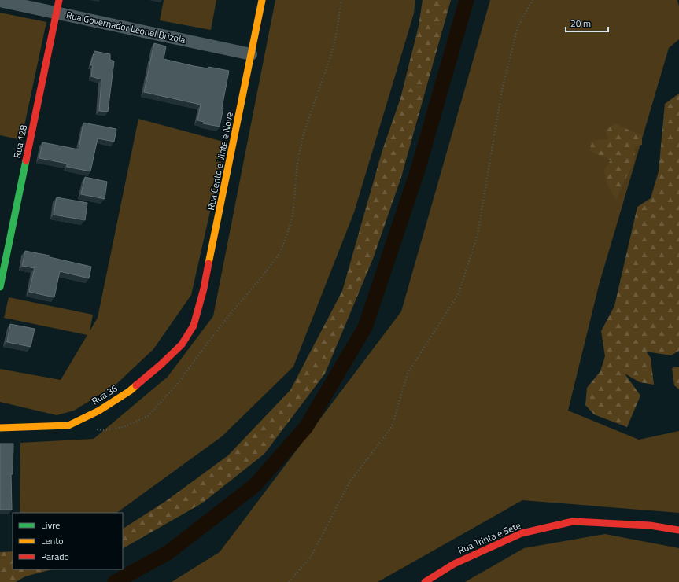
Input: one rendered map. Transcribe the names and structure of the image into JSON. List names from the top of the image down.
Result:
{
  "streets": {
    "street": [
      "Rua Governador Leonel Brizola",
      "Rua 128",
      "Rua Cento e Vinte e Nove",
      "Rua 36",
      "Rua Trinta e Sete"
    ]
  },
  "crossings": [
    ["Rua Governador Leonel Brizola", "Rua 128"],
    ["Rua Governador Leonel Brizola", "Rua Cento e Vinte e Nove"],
    ["Rua Cento e Vinte e Nove", "Rua 36"]
  ],
  "legend": ["Livre", "Lento", "Parado"],
  "scale_bar": "20 m"
}
